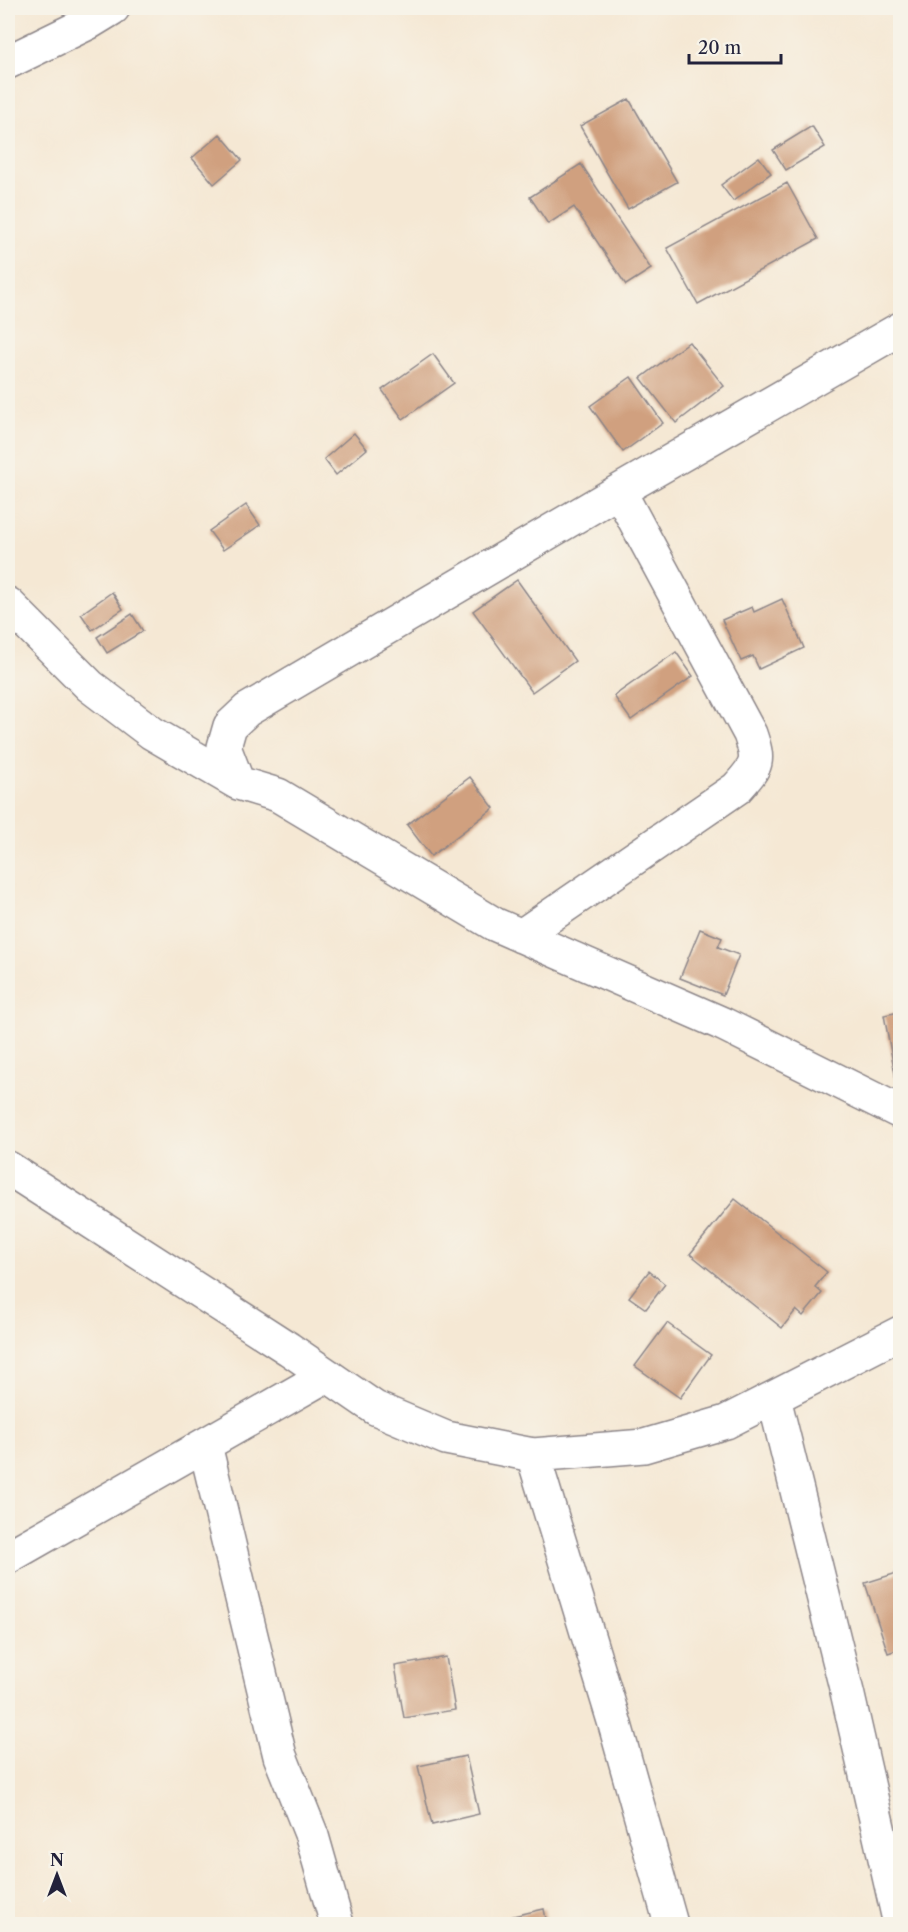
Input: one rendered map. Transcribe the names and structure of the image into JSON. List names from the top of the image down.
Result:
{
  "scale_bar": "20 m",
  "north": "top"
}
